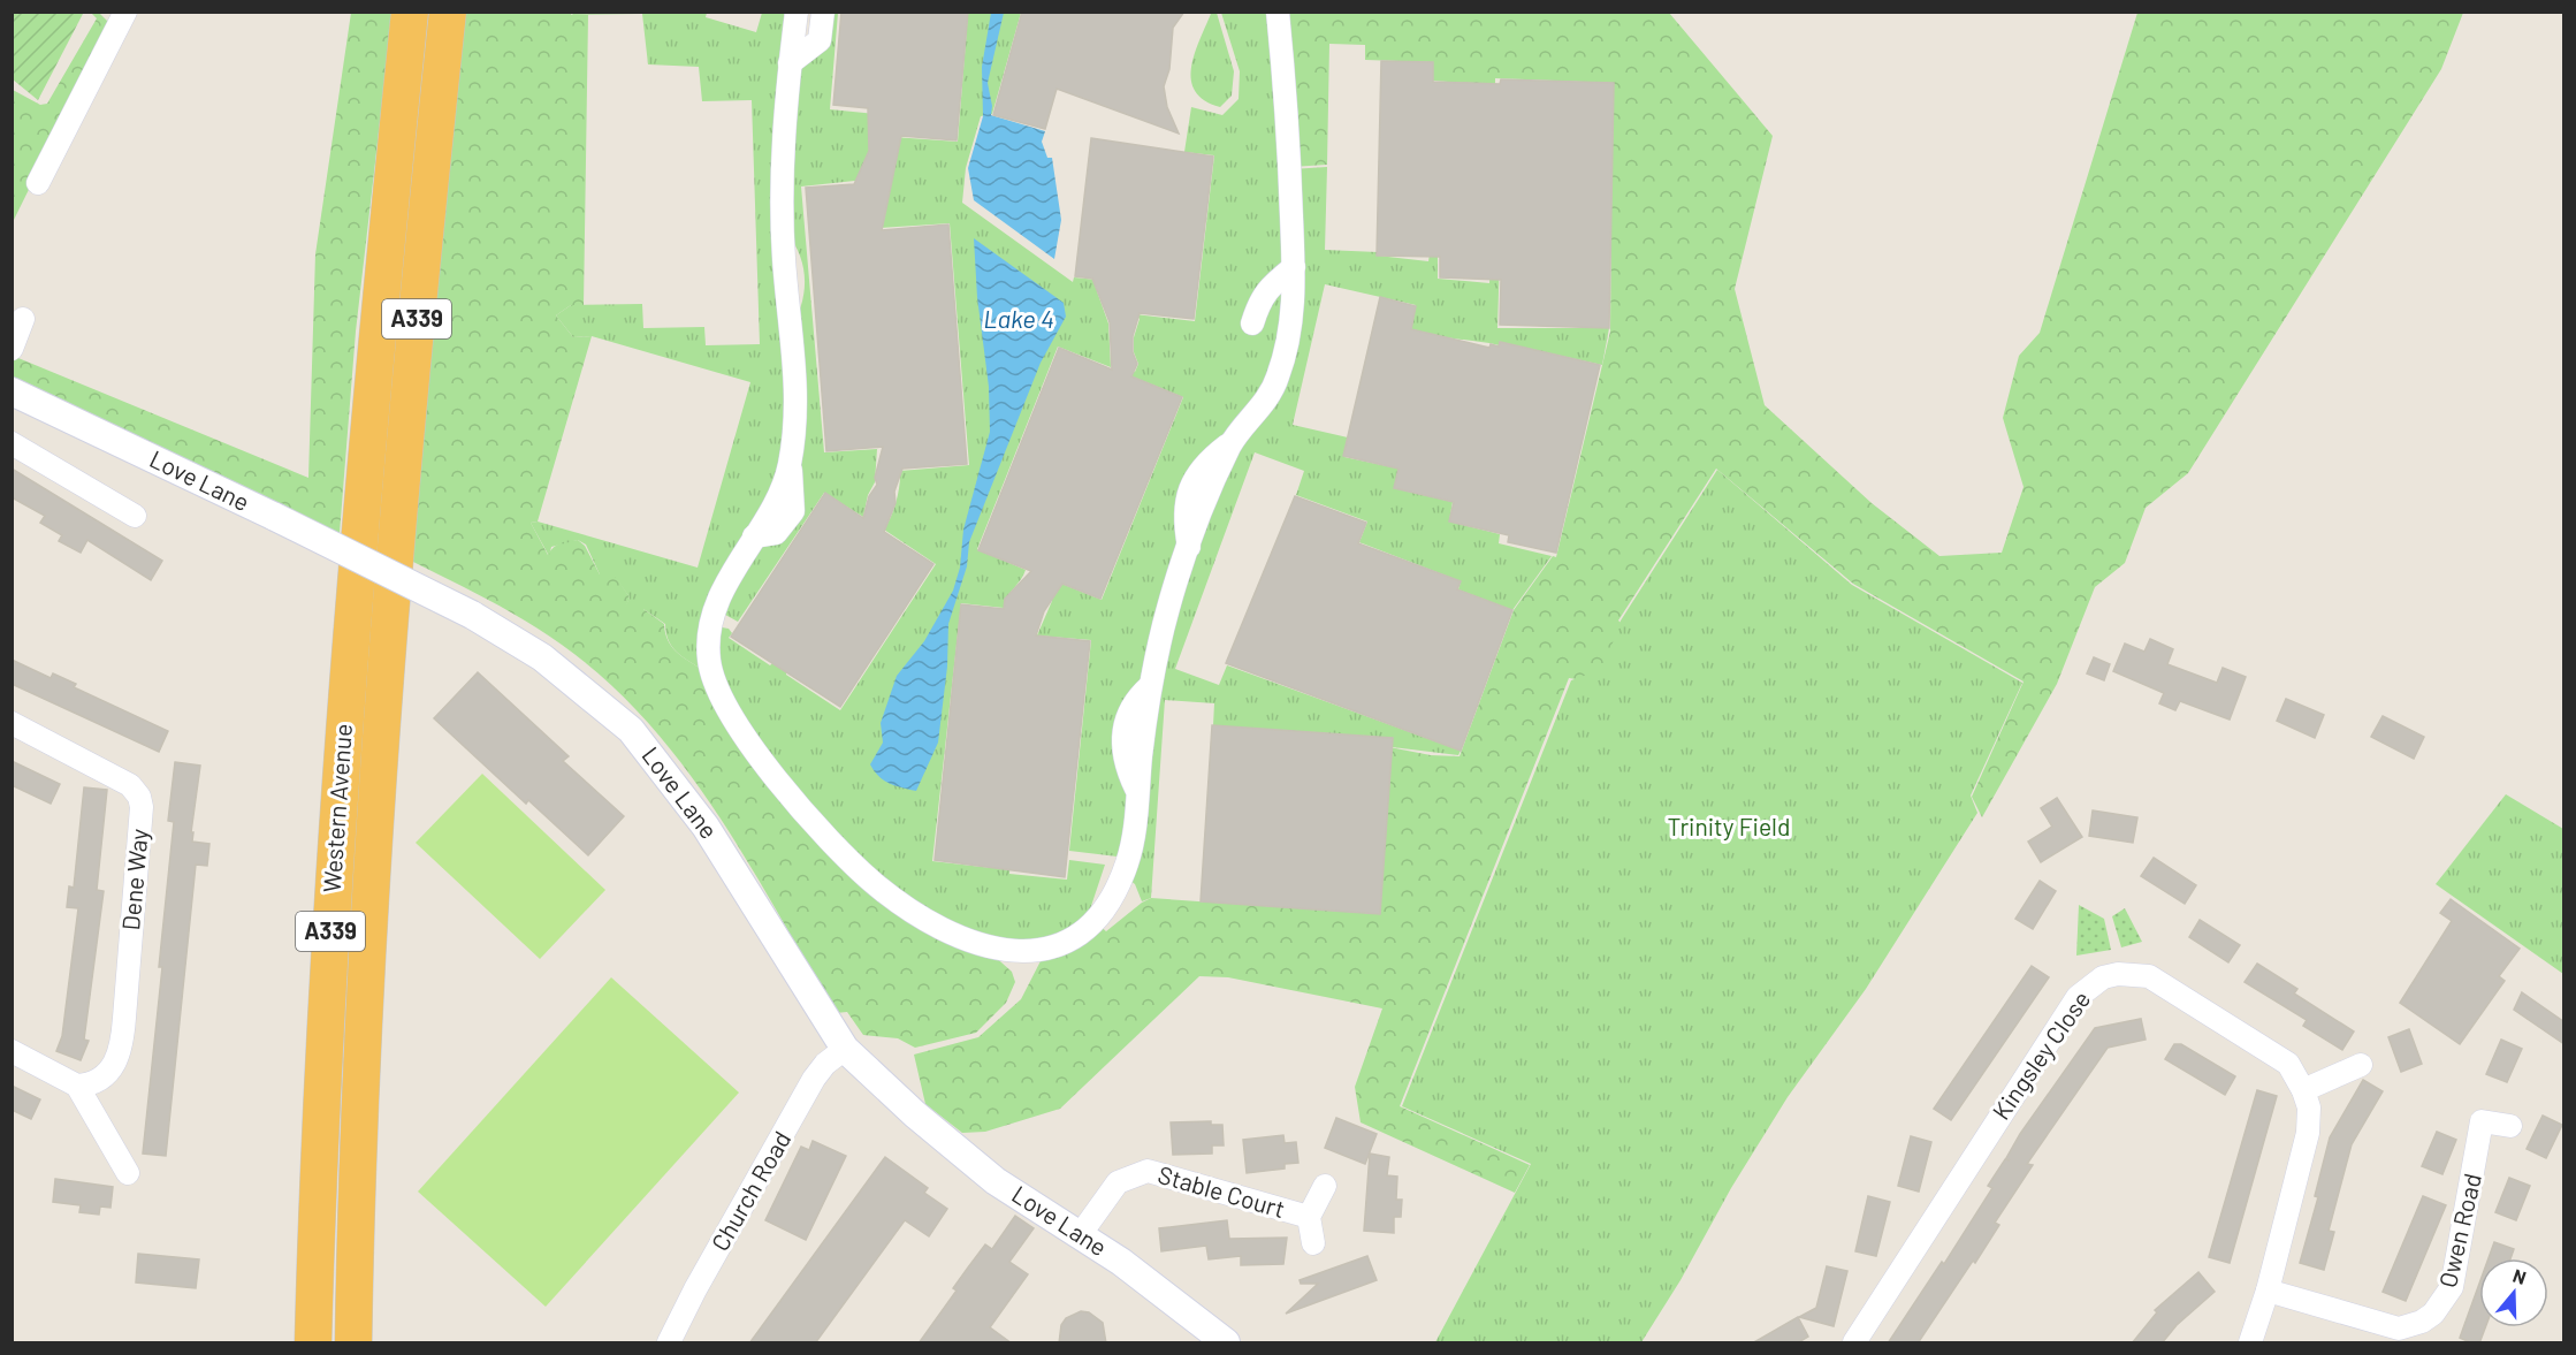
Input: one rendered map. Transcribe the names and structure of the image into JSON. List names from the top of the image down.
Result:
{
  "streets": {
    "highway": ["A339", "Western Avenue"],
    "street": [
      "Love Lane",
      "Dene Way",
      "Kingsley Close",
      "Church Road",
      "Stable Court",
      "Owen Road"
    ]
  },
  "crossings": [
    ["Love Lane", "Church Road"],
    ["Love Lane", "Stable Court"],
    ["Kingsley Close", "Owen Road"]
  ],
  "water": ["Lake 4"],
  "parks": ["Trinity Field"],
  "north": "top"
}
